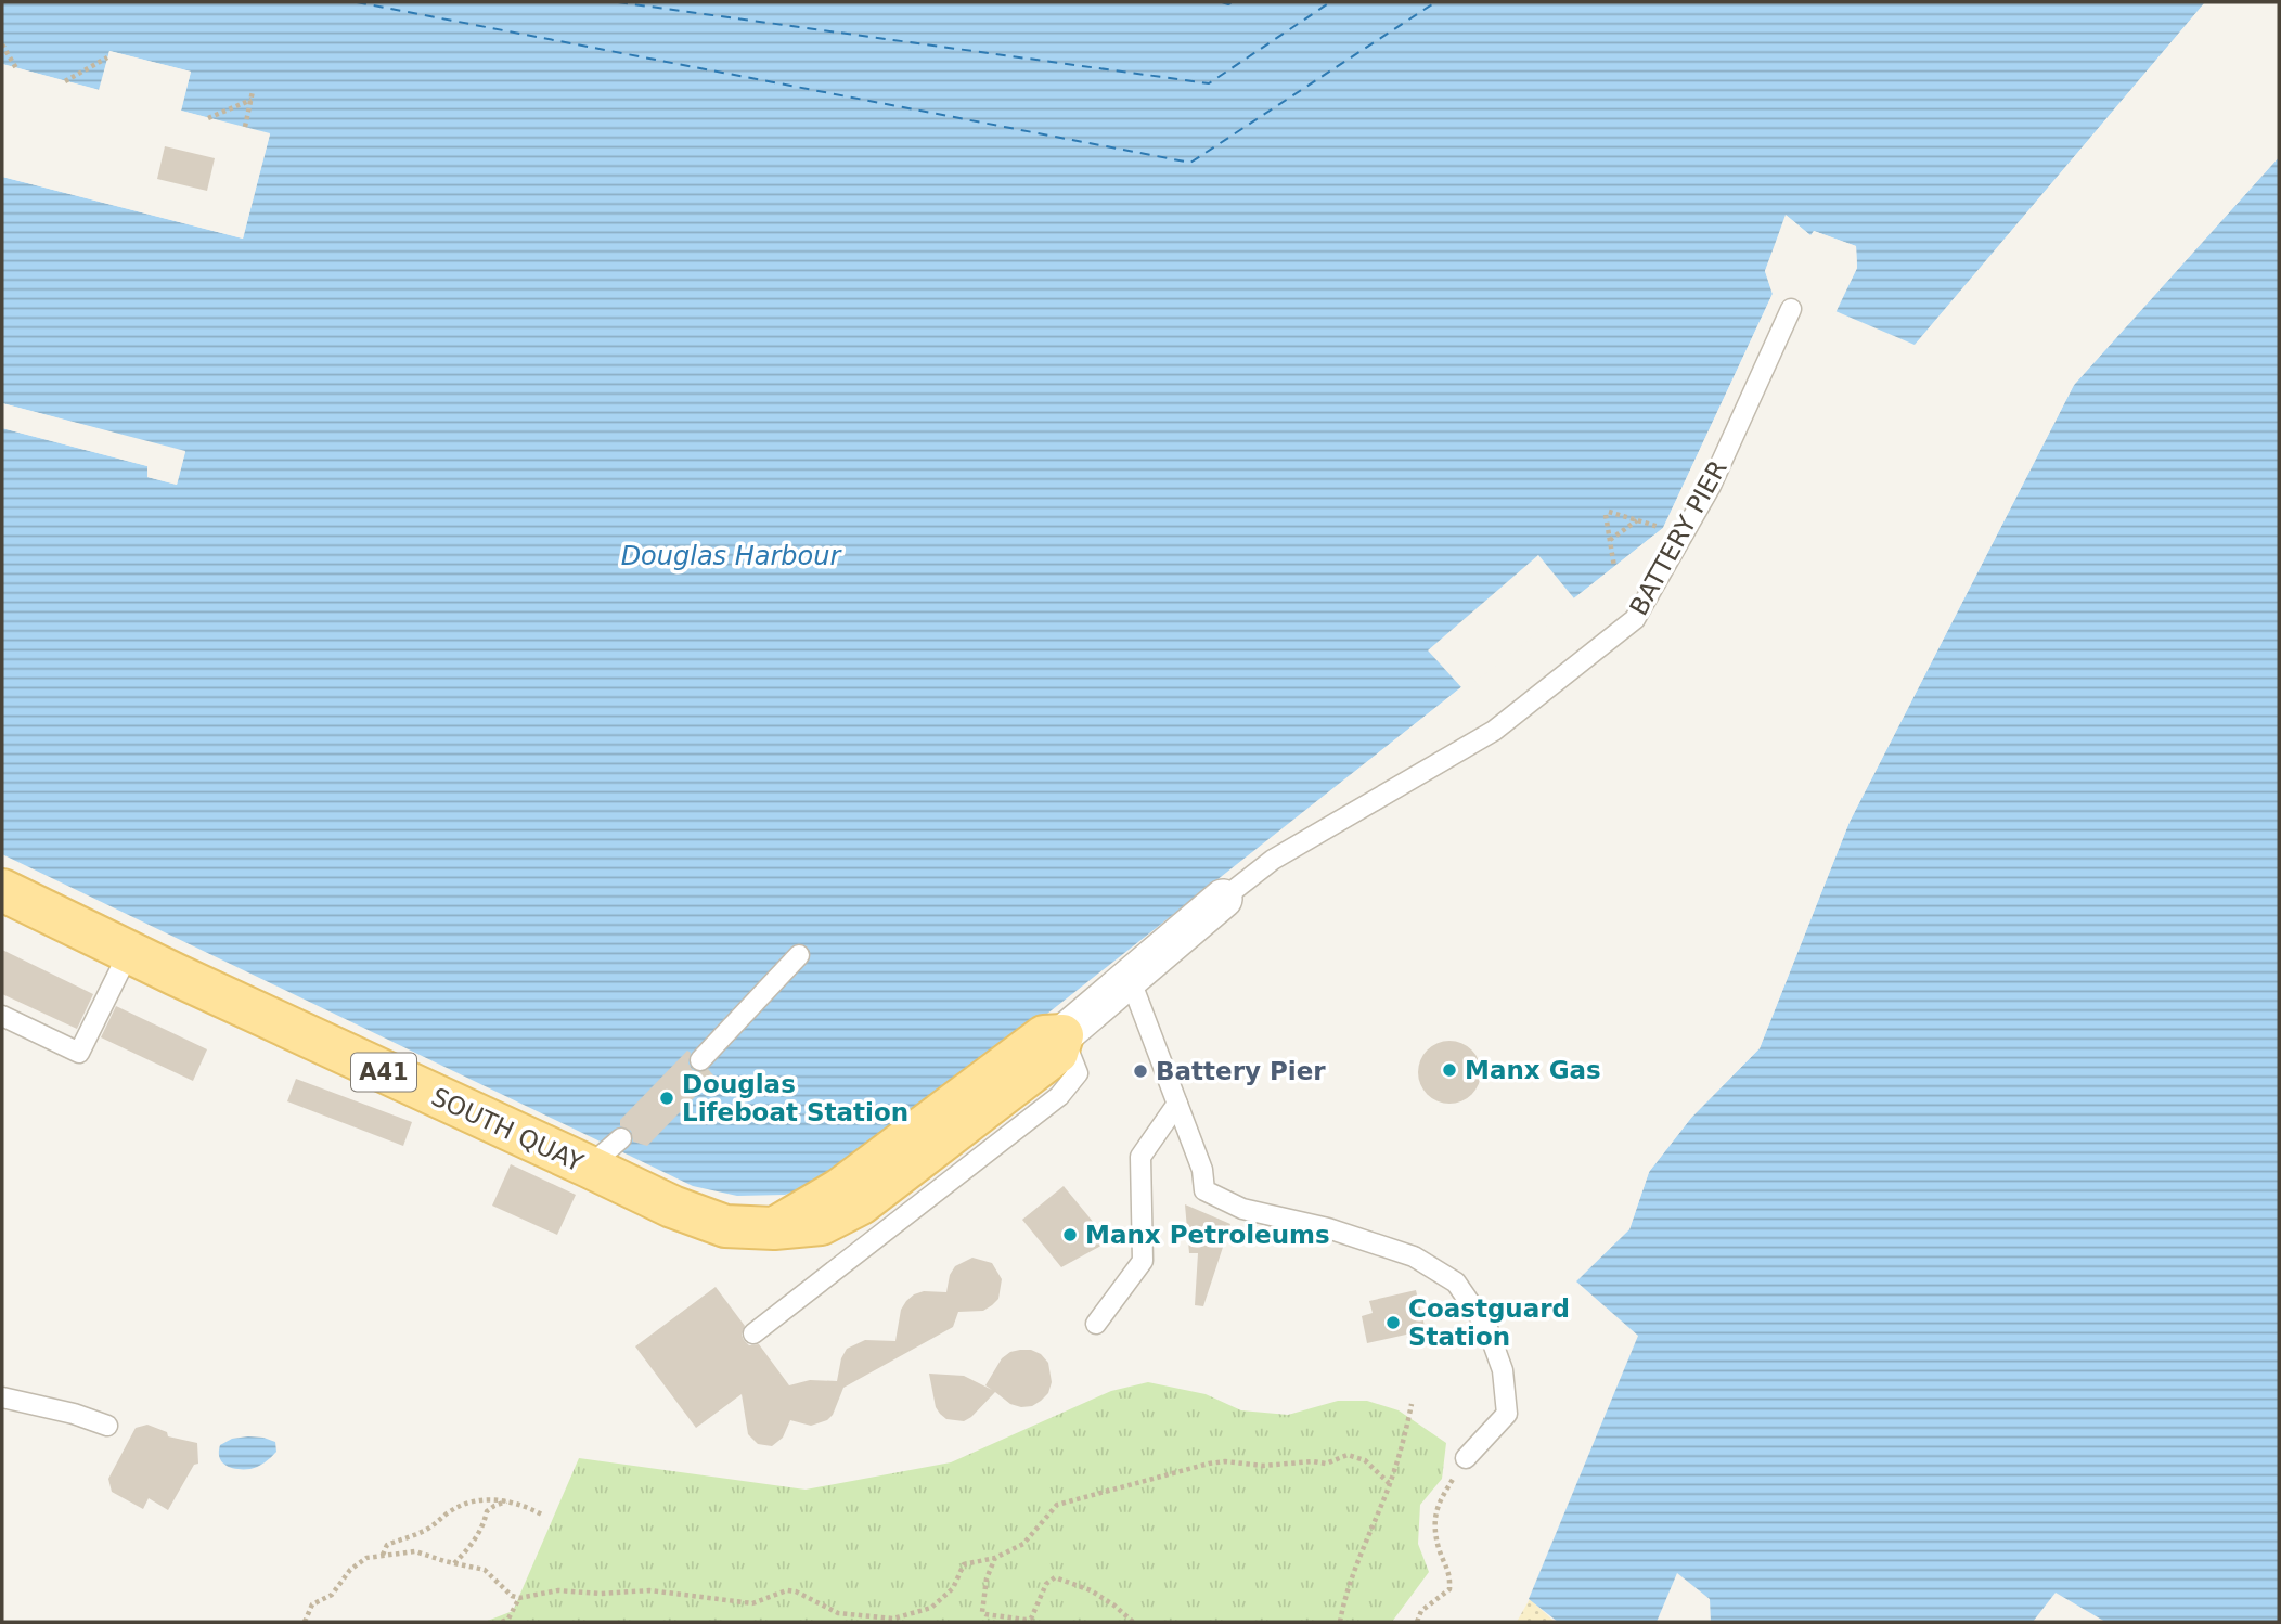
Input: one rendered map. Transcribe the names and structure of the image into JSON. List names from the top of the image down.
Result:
{
  "streets": {
    "main road": ["BATTERY PIER", "A41", "SOUTH QUAY"]
  },
  "crossings": [
    ["BATTERY PIER", "SOUTH QUAY"]
  ],
  "water": ["Douglas Harbour"],
  "places": [
    "Manx Gas",
    "Battery Pier",
    "Douglas Lifeboat Station",
    "Manx Petroleums",
    "Coastguard Station"
  ]
}
